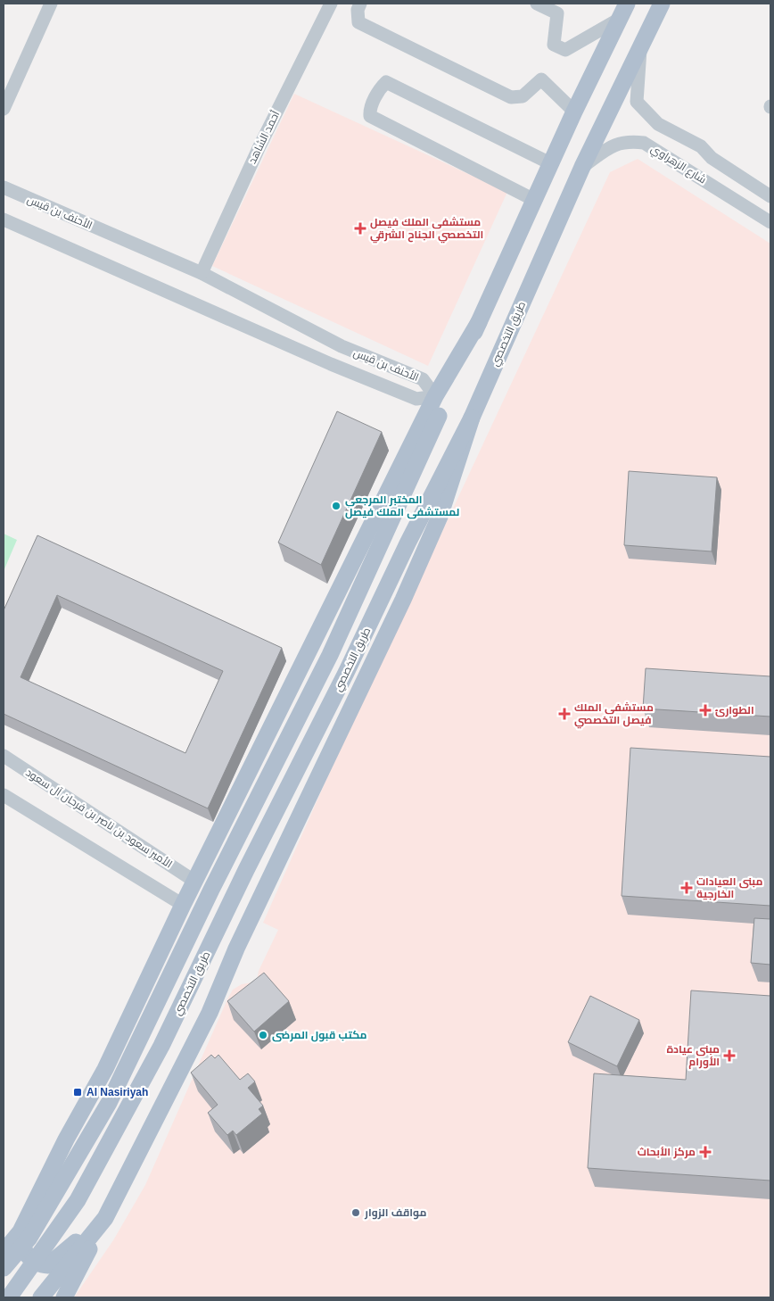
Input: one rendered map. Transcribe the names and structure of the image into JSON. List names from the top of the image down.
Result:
{
  "streets": {
    "main road": ["طريق التخصصي"],
    "street": [
      "أحمد الشاهد",
      "شارع الزهراوي",
      "الأحنف بن قيس",
      "الأمير سعود بن ناصر بن فرحان آل سعود"
    ]
  },
  "crossings": [
    ["أحمد الشاهد", "الأحنف بن قيس"],
    ["شارع الزهراوي", "طريق التخصصي"]
  ],
  "places": {
    "health": [
      "مستشفى الملك فيصل التخصصي الجناح الشرقي",
      "الطوارئ",
      "مستشفى الملك فيصل التخصصي",
      "مبنى العيادات الخارجية",
      "مبنى عيادة الأورام",
      "مركز الأبحاث"
    ],
    "other": ["المختبر المرجعي لمستشفى الملك فيصل", "مكتب قبول المرضى", "مواقف الزوار"],
    "transit": ["Al Nasiriyah"]
  }
}
